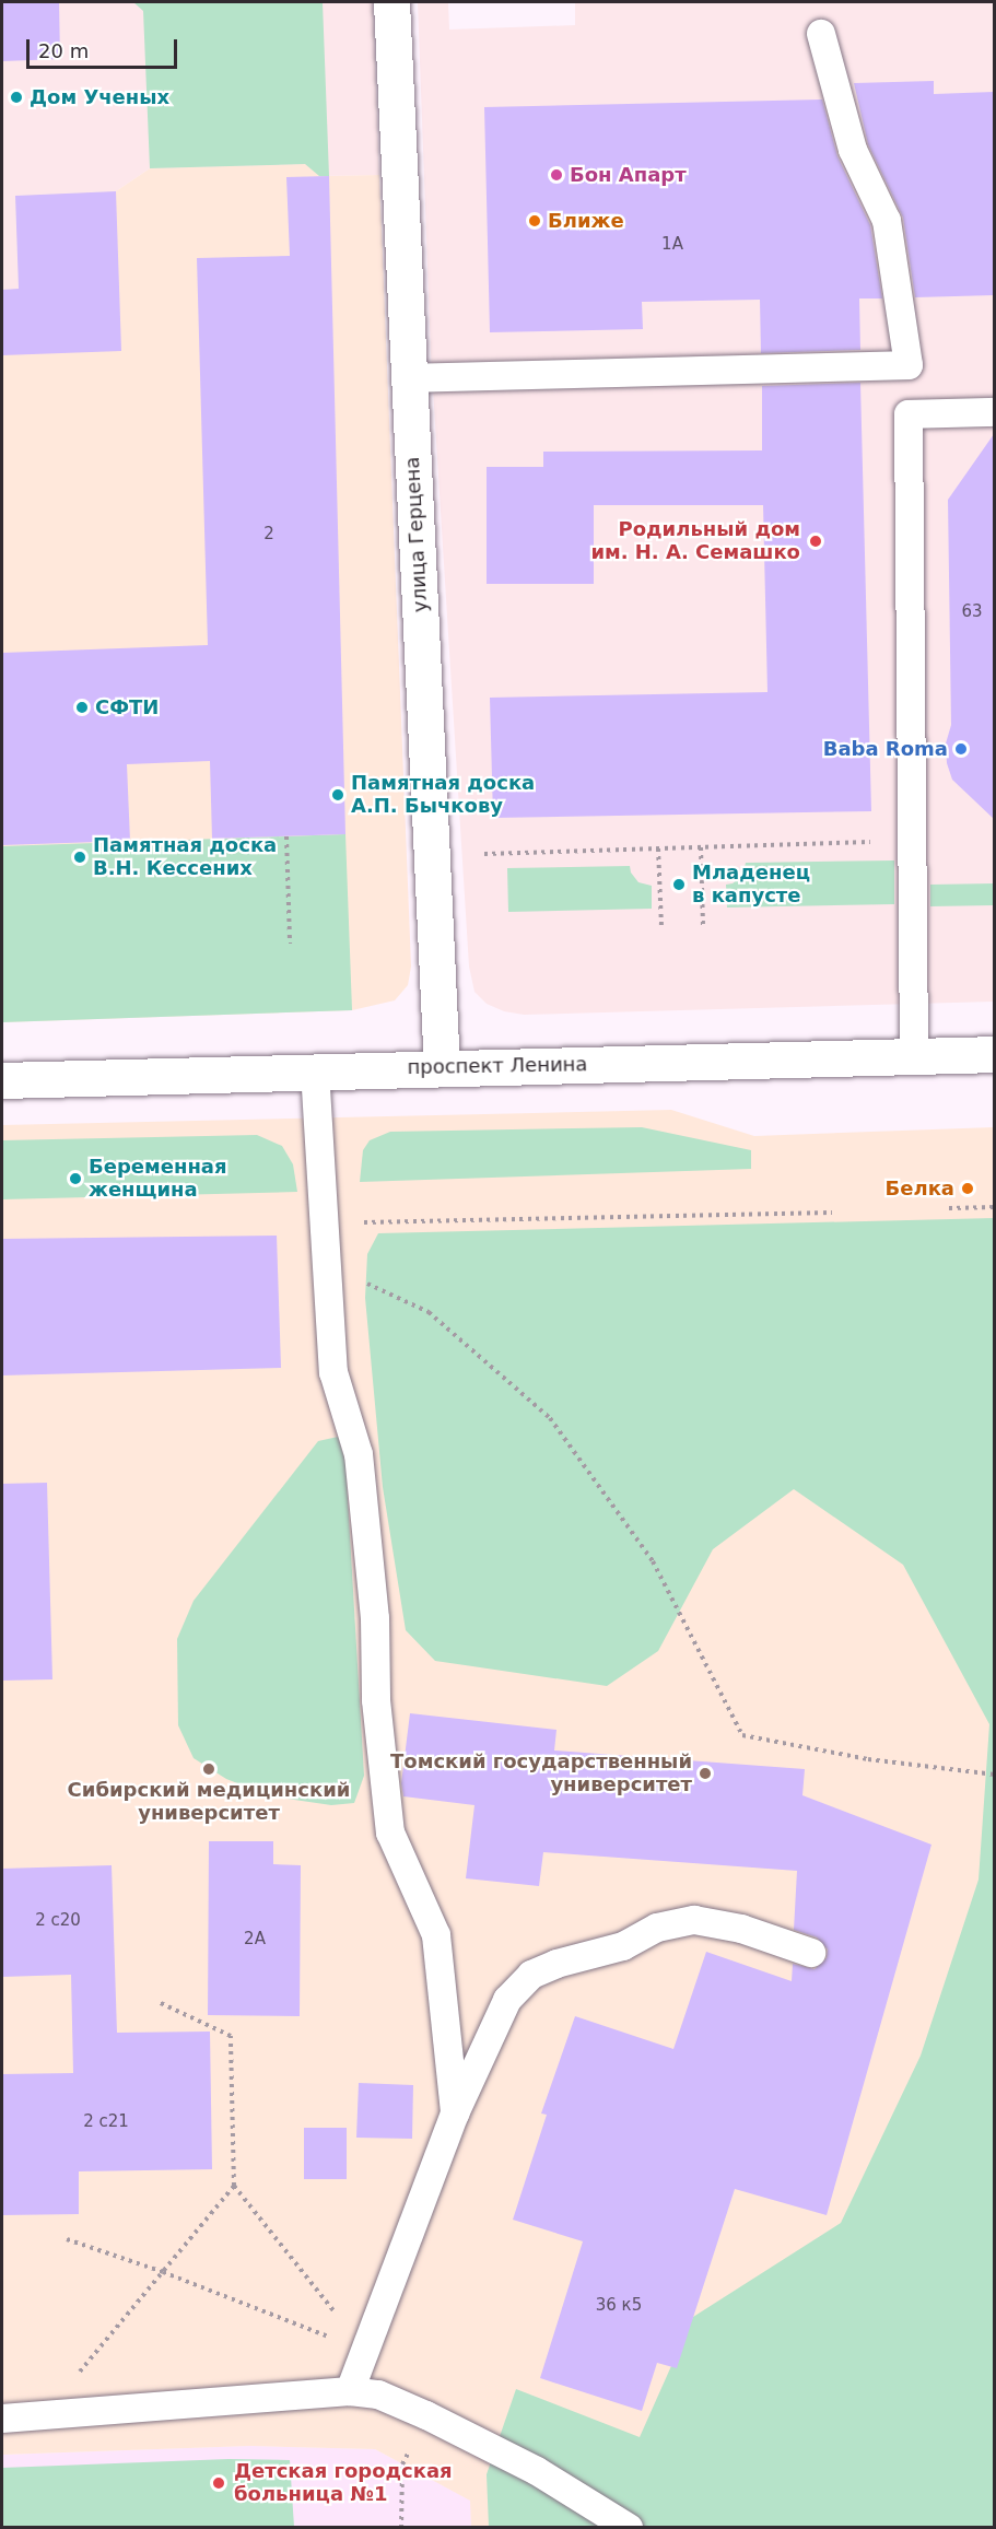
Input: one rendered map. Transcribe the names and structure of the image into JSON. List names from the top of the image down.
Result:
{
  "streets": {
    "street": ["улица Герцена", "проспект Ленина"]
  },
  "crossings": [
    ["улица Герцена", "проспект Ленина"]
  ],
  "places": [
    "Дом Ученых",
    "Бон Апарт",
    "Ближе",
    "Родильный дом им. Н. А. Семашко",
    "СФТИ",
    "Baba Roma",
    "Памятная доска А.П. Бычкову",
    "Памятная доска В.Н. Кессених",
    "Младенец в капусте",
    "Беременная женщина",
    "Белка",
    "Сибирский медицинский университет",
    "Томский государственный университет",
    "Детская городская больница №1"
  ],
  "house_numbers": [
    "1А",
    "2",
    "63",
    "2 с20",
    "2А",
    "2 с21",
    "36 к5"
  ],
  "scale_bar": "20 m"
}
